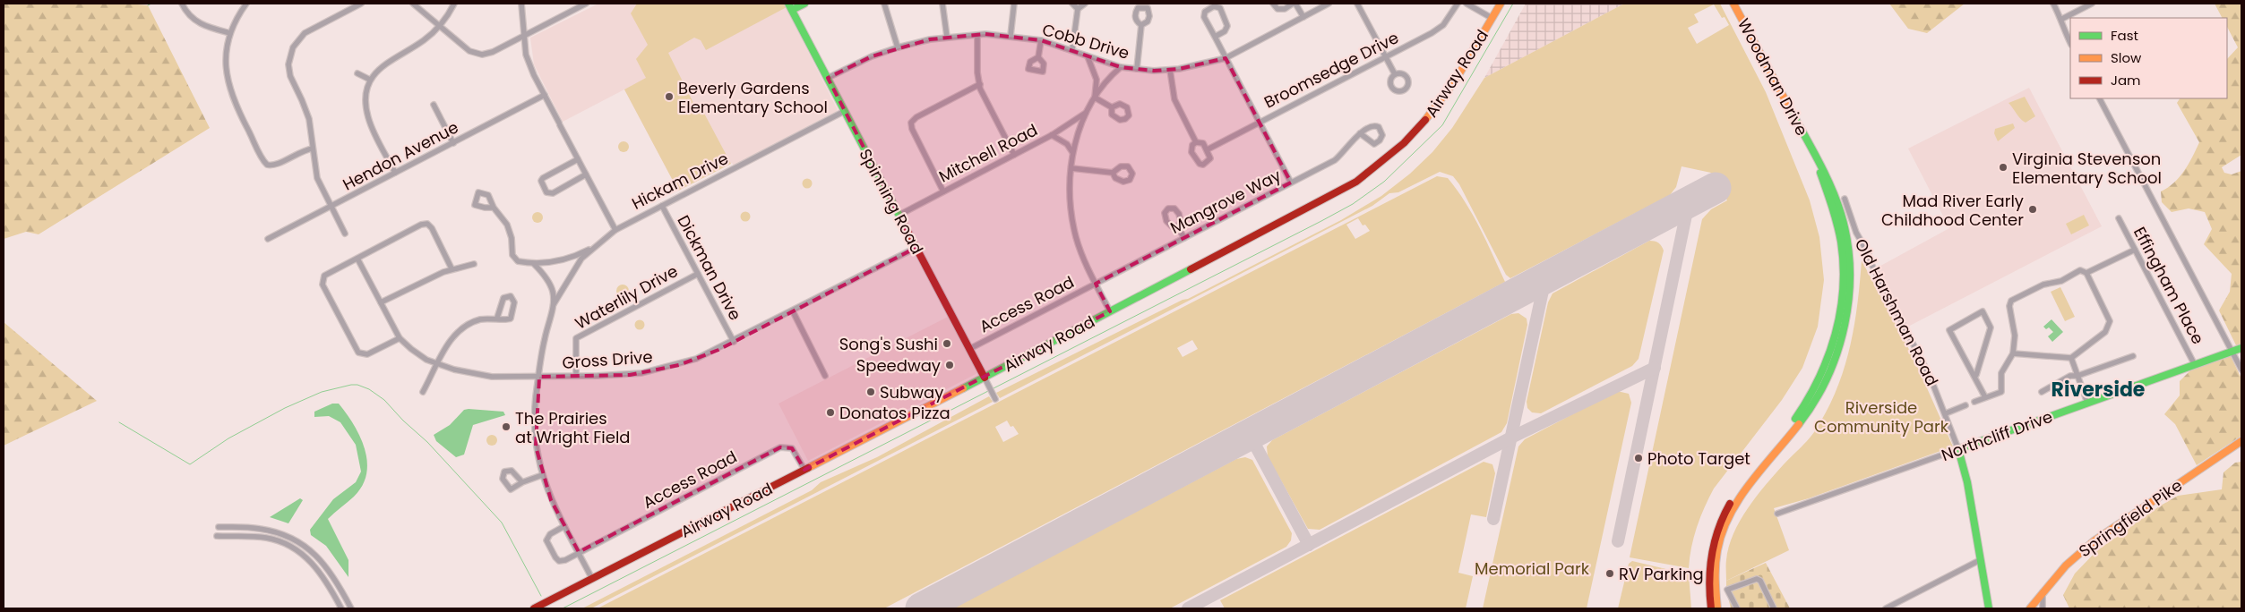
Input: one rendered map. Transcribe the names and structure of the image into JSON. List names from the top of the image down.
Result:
{
  "streets": {
    "main road": [
      "Airway Road",
      "Woodman Drive",
      "Spinning Road",
      "Old Harshman Road",
      "Northcliff Drive",
      "Springfield Pike"
    ],
    "street": [
      "Cobb Drive",
      "Broomsedge Drive",
      "Mitchell Road",
      "Hendon Avenue",
      "Hickam Drive",
      "Mangrove Way",
      "Dickman Drive",
      "Effingham Place",
      "Waterlily Drive",
      "Access Road",
      "Gross Drive"
    ]
  },
  "crossings": [
    ["Cobb Drive", "Spinning Road"],
    ["Airway Road", "Hickam Drive"],
    ["Airway Road", "Spinning Road"],
    ["Airway Road", "Access Road"],
    ["Mitchell Road", "Spinning Road"],
    ["Hickam Drive", "Spinning Road"],
    ["Hickam Drive", "Dickman Drive"],
    ["Hickam Drive", "Access Road"],
    ["Hickam Drive", "Gross Drive"],
    ["Spinning Road", "Access Road"],
    ["Spinning Road", "Gross Drive"],
    ["Mangrove Way", "Access Road"],
    ["Dickman Drive", "Waterlily Drive"],
    ["Dickman Drive", "Gross Drive"],
    ["Effingham Place", "Northcliff Drive"],
    ["Waterlily Drive", "Gross Drive"],
    ["Old Harshman Road", "Northcliff Drive"]
  ],
  "districts": ["Riverside"],
  "parks": ["Riverside Community Park", "Memorial Park"],
  "places": [
    "Beverly Gardens Elementary School",
    "Virginia Stevenson Elementary School",
    "Mad River Early Childhood Center",
    "Song's Sushi",
    "Speedway",
    "Subway",
    "Donatos Pizza",
    "The Prairies at Wright Field",
    "Photo Target",
    "RV Parking"
  ],
  "legend": ["Fast", "Slow", "Jam"]
}
